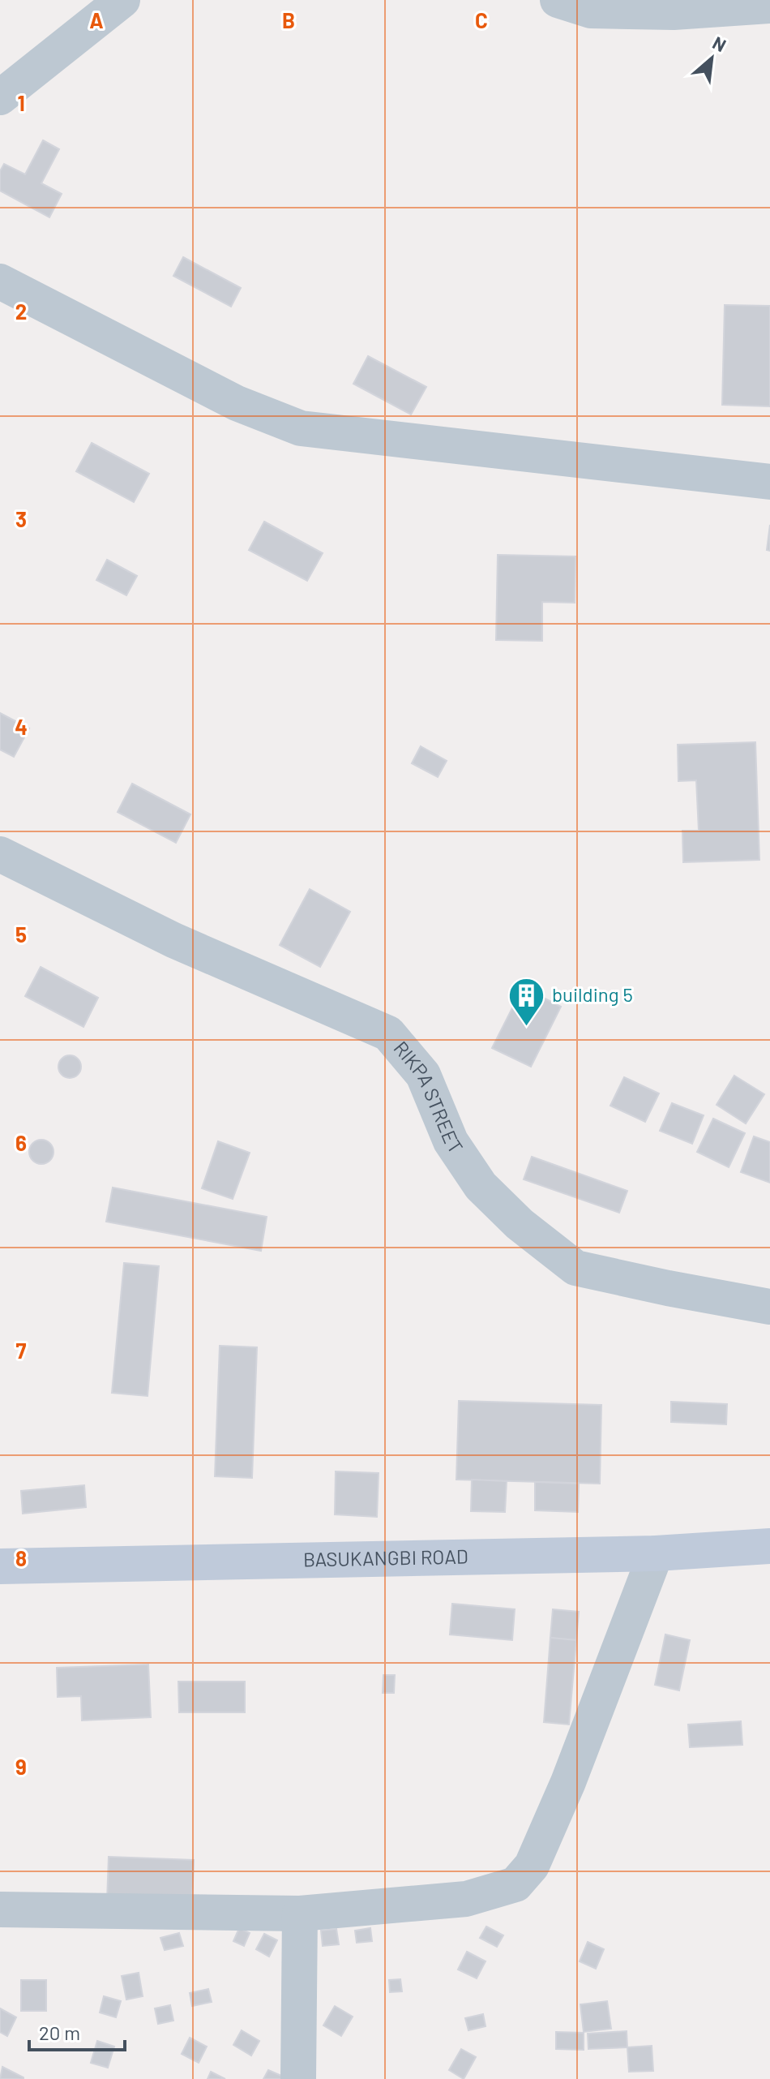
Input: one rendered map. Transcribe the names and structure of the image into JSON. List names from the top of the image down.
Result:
{
  "streets": {
    "street": ["RIKPA STREET", "BASUKANGBI ROAD"]
  },
  "places": {
    "building": ["building 5"]
  },
  "scale_bar": "20 m",
  "north": "top right",
  "grid": {
    "columns": ["A", "B", "C"],
    "rows": [
      "1",
      "2",
      "3",
      "4",
      "5",
      "6",
      "7",
      "8",
      "9"
    ]
  }
}
